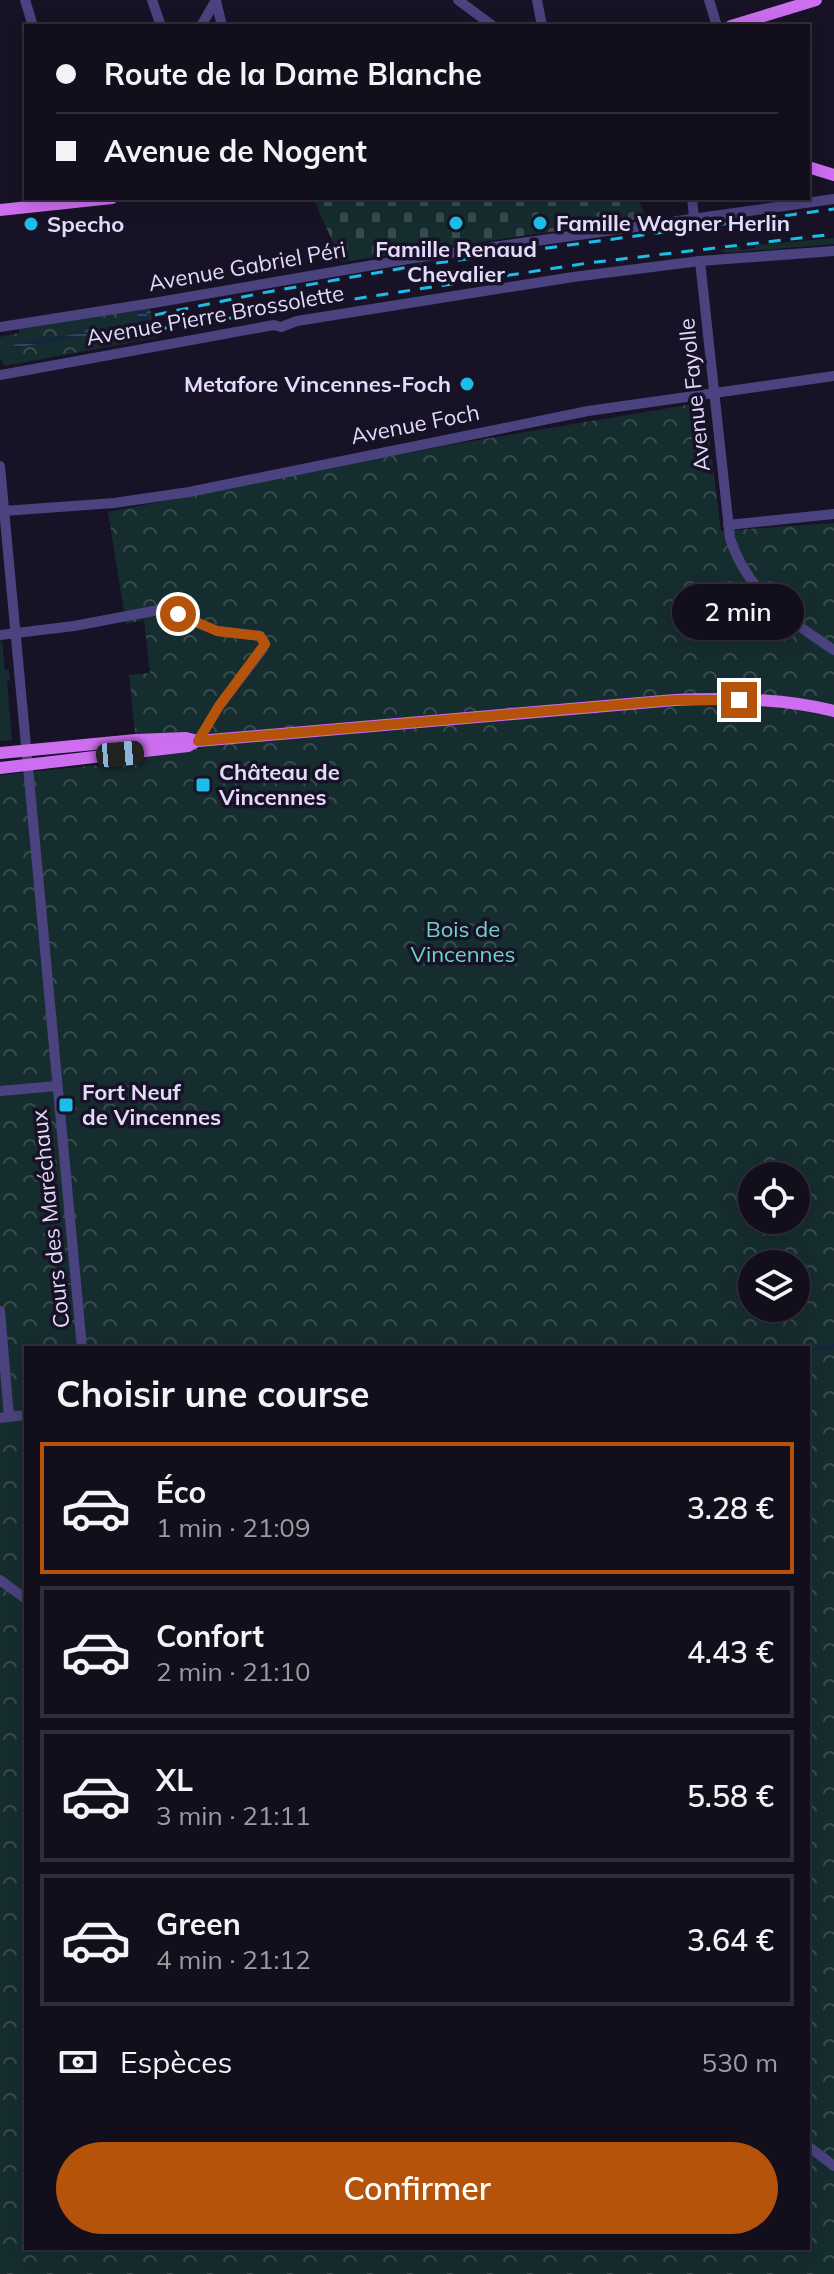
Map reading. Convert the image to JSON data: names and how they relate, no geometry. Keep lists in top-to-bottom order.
{
  "streets": {
    "street": [
      "Avenue Gabriel Péri",
      "Avenue Pierre Brossolette",
      "Avenue Fayolle",
      "Avenue Foch",
      "Cours des Maréchaux"
    ]
  },
  "crossings": [
    ["Avenue Pierre Brossolette", "Avenue Fayolle"],
    ["Avenue Fayolle", "Avenue Foch"],
    ["Avenue Foch", "Cours des Maréchaux"]
  ],
  "parks": ["Bois de Vincennes"],
  "places": {
    "other": [
      "Famille Renaud Chevalier",
      "Famille Wagner Herlin",
      "Specho",
      "Metafore Vincennes-Foch"
    ],
    "transit": ["Château de Vincennes", "Fort Neuf de Vincennes"]
  },
  "page": {
    "banner": ["Route de la Dame Blanche", "Avenue de Nogent"],
    "bubble": "2 min",
    "heading": "Choisir une course",
    "list": [
      {
        "name": "Éco",
        "note": "1 min · 21:09",
        "value": "3.28 €"
      },
      {
        "name": "Confort",
        "note": "2 min · 21:10",
        "value": "4.43 €"
      },
      {
        "name": "XL",
        "note": "3 min · 21:11",
        "value": "5.58 €"
      },
      {
        "name": "Green",
        "note": "4 min · 21:12",
        "value": "3.64 €"
      }
    ],
    "pay": ["Espèces", "530 m"],
    "buttons": "Confirmer"
  }
}
